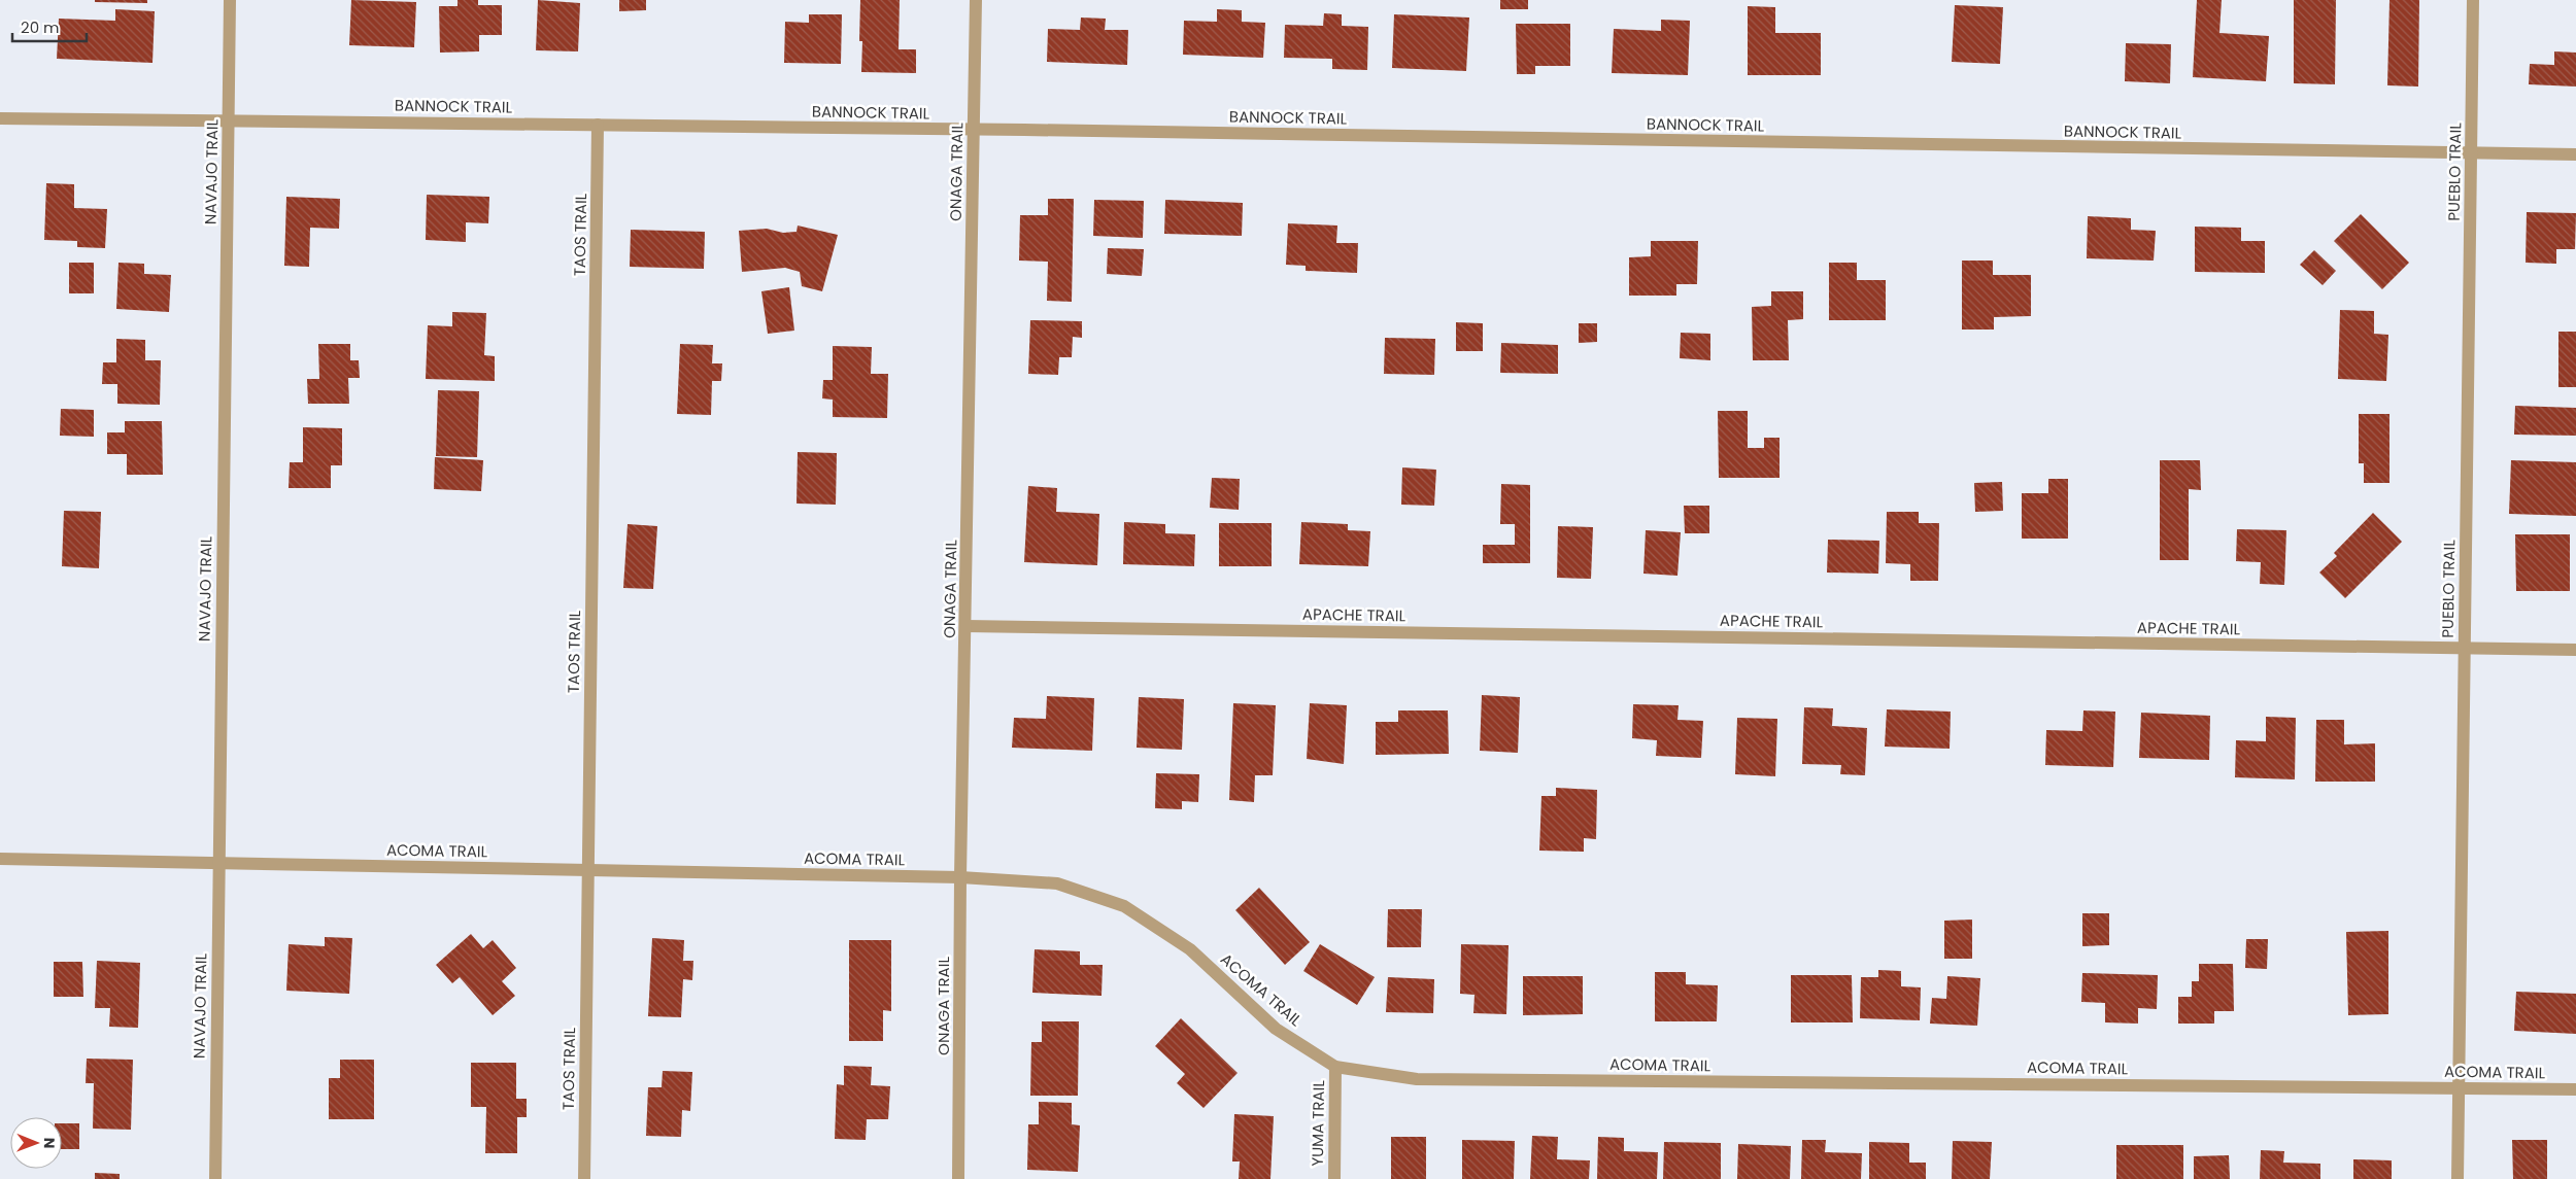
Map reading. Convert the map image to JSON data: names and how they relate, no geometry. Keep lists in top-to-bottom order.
{
  "streets": {
    "street": [
      "BANNOCK TRAIL",
      "NAVAJO TRAIL",
      "ONAGA TRAIL",
      "PUEBLO TRAIL",
      "TAOS TRAIL",
      "APACHE TRAIL",
      "ACOMA TRAIL",
      "YUMA TRAIL"
    ]
  },
  "crossings": [
    ["BANNOCK TRAIL", "NAVAJO TRAIL"],
    ["BANNOCK TRAIL", "ONAGA TRAIL"],
    ["BANNOCK TRAIL", "PUEBLO TRAIL"],
    ["BANNOCK TRAIL", "TAOS TRAIL"],
    ["NAVAJO TRAIL", "ACOMA TRAIL"],
    ["ONAGA TRAIL", "APACHE TRAIL"],
    ["ONAGA TRAIL", "ACOMA TRAIL"],
    ["PUEBLO TRAIL", "APACHE TRAIL"],
    ["PUEBLO TRAIL", "ACOMA TRAIL"],
    ["TAOS TRAIL", "ACOMA TRAIL"],
    ["ACOMA TRAIL", "YUMA TRAIL"]
  ],
  "scale_bar": "20 m",
  "north": "right"
}
